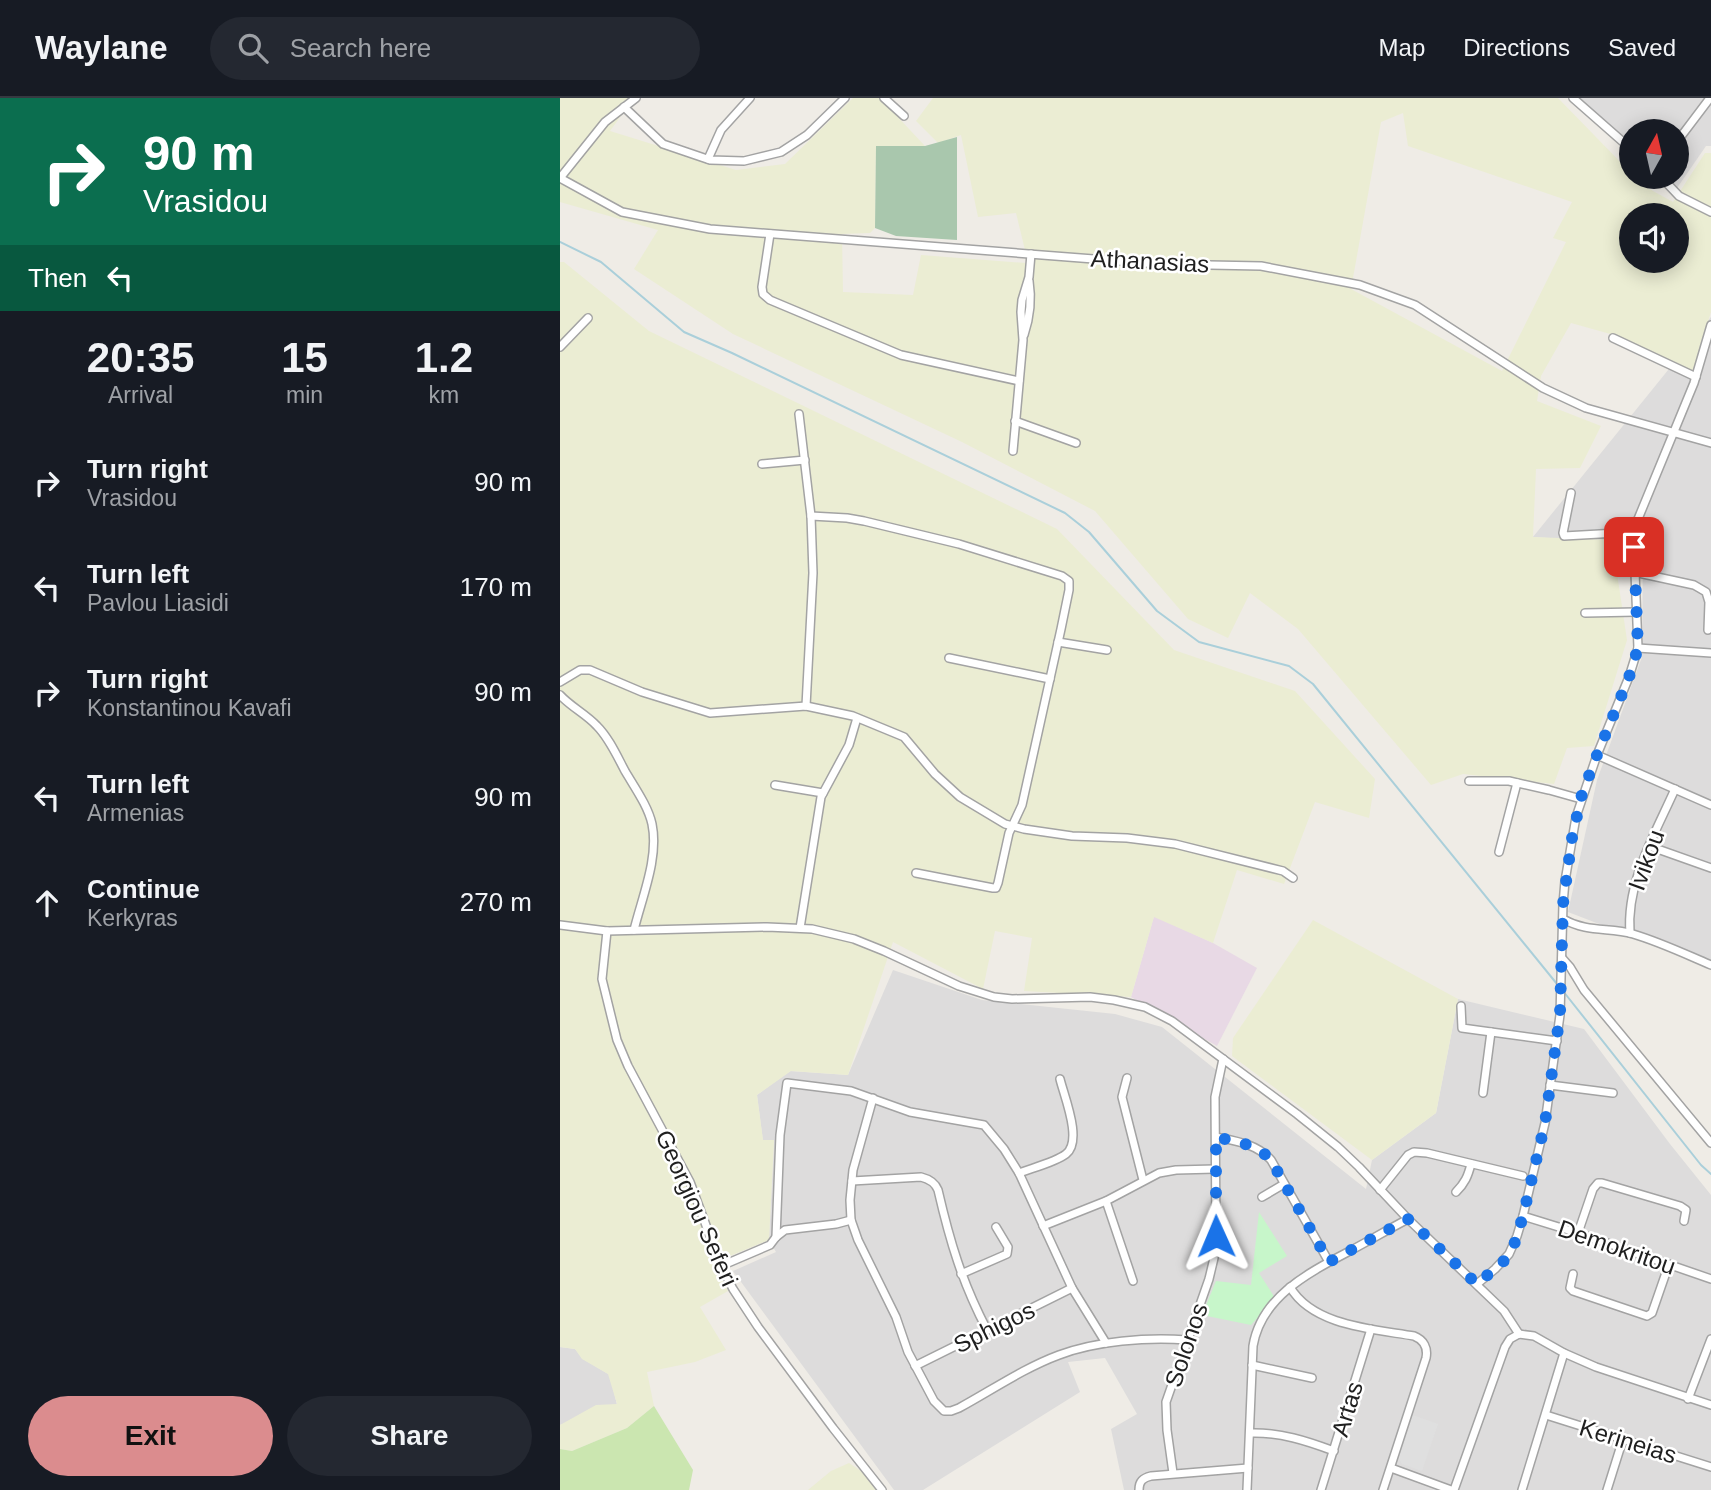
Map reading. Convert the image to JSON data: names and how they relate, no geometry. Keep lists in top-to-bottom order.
{
  "streets": {
    "street": [
      "Athanasias",
      "Ivikou",
      "Georgiou Seferi",
      "Demokritou",
      "Sphigos",
      "Solonos",
      "Artas",
      "Kerineias"
    ]
  },
  "north": "top",
  "page": {
    "header": "Waylane",
    "search": "Search here",
    "nav": ["Map", "Directions", "Saved"],
    "turn": ["90 m", "Vrasidou"],
    "then": "Then",
    "eta": [
      "20:35",
      "Arrival",
      "15",
      "min",
      "1.2",
      "km"
    ],
    "list": [
      {
        "name": "Turn right",
        "note": "Vrasidou",
        "value": "90 m"
      },
      {
        "name": "Turn left",
        "note": "Pavlou Liasidi",
        "value": "170 m"
      },
      {
        "name": "Turn right",
        "note": "Konstantinou Kavafi",
        "value": "90 m"
      },
      {
        "name": "Turn left",
        "note": "Armenias",
        "value": "90 m"
      },
      {
        "name": "Continue",
        "note": "Kerkyras",
        "value": "270 m"
      }
    ],
    "buttons": ["Exit", "Share"]
  }
}
